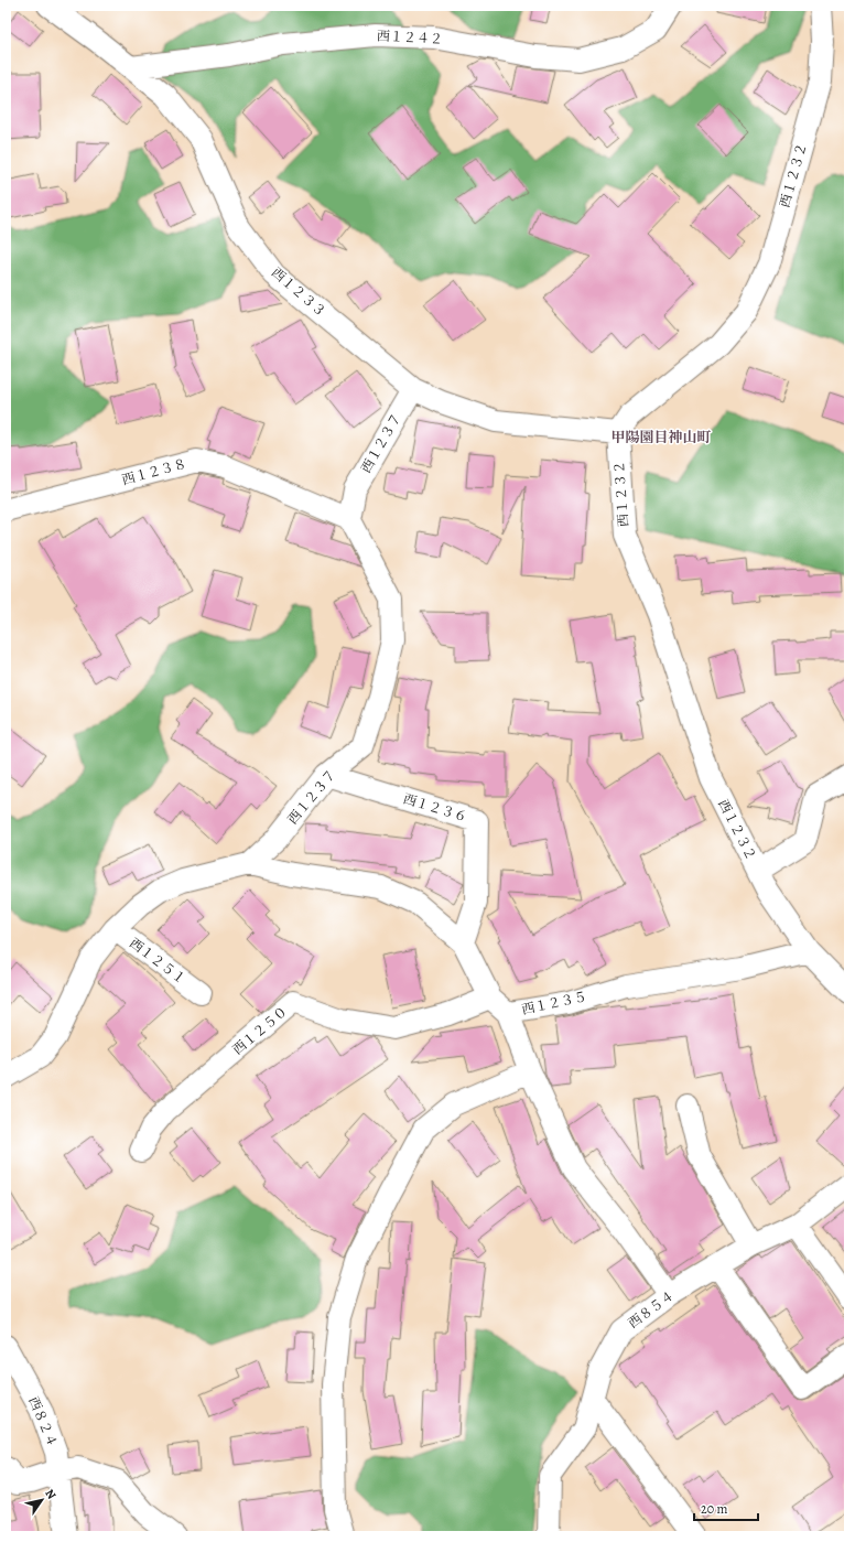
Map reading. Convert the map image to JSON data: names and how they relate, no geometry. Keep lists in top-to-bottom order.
{
  "streets": {
    "street": [
      "西１２４２",
      "西１２３２",
      "西１２３３",
      "西１２３７",
      "西１２３８",
      "西１２３６",
      "西１２５１",
      "西１２３５",
      "西１２５０",
      "西８５４",
      "西８２４"
    ]
  },
  "crossings": [
    ["西１２４２", "西１２３３"],
    ["西１２３２", "西１２３３"],
    ["西１２３２", "西１２３５"],
    ["西１２３３", "西１２３７"],
    ["西１２３７", "西１２３８"],
    ["西１２３７", "西１２３６"],
    ["西１２３７", "西１２５１"],
    ["西１２３７", "西１２３５"],
    ["西１２３６", "西１２３５"],
    ["西１２３５", "西１２５０"]
  ],
  "districts": ["甲陽園目神山町"],
  "scale_bar": "20 m",
  "north": "top right"
}
